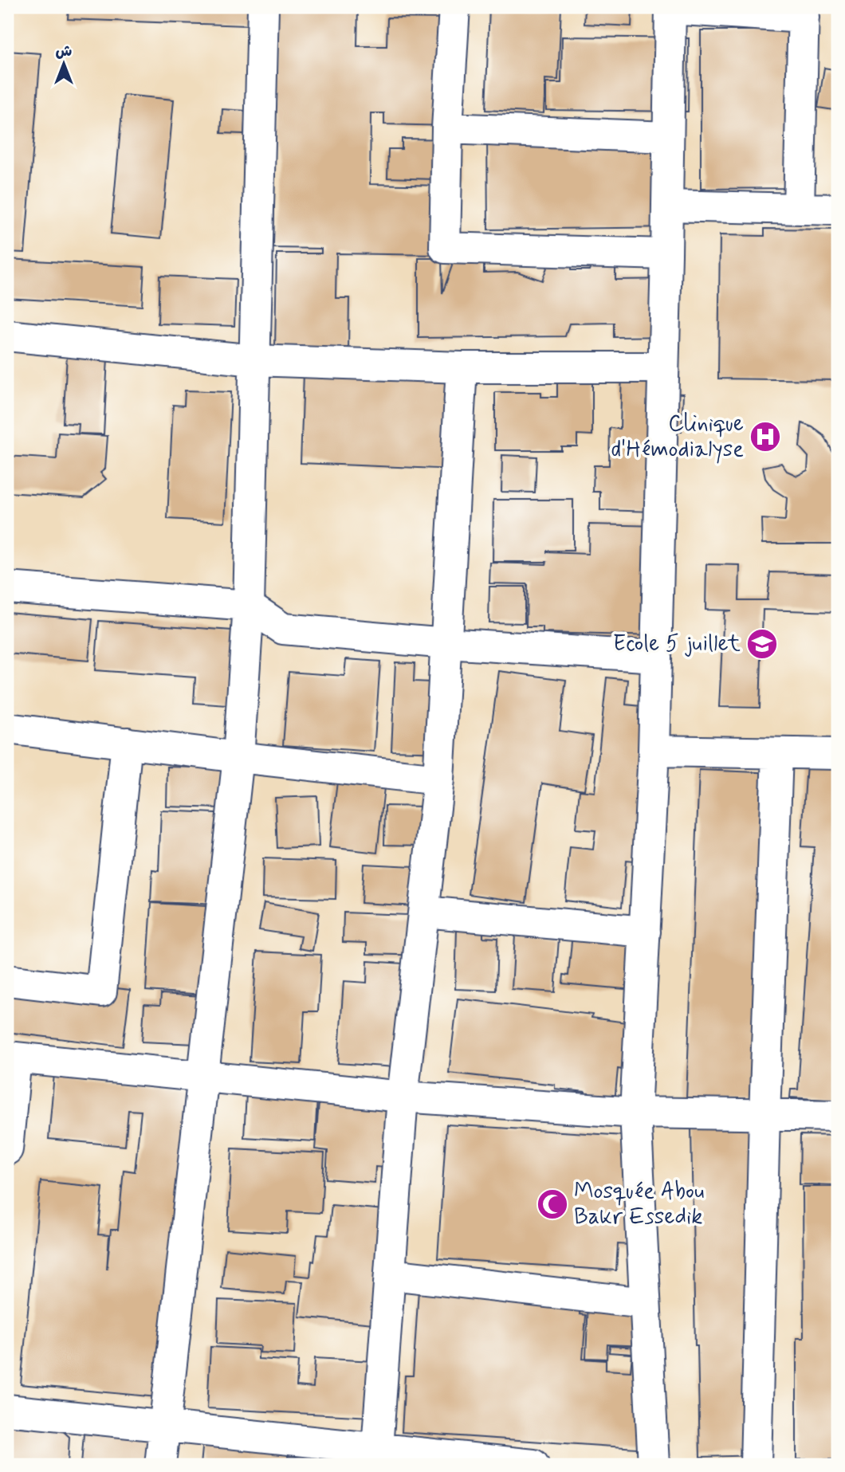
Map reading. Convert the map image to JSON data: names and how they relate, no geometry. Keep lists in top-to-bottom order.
{
  "places": {
    "hospital": ["Clinique d'Hémodialyse"],
    "school or university": ["Ecole 5 juillet"],
    "mosque": ["Mosquée Abou Bakr Essedik"]
  },
  "north": "top"
}
